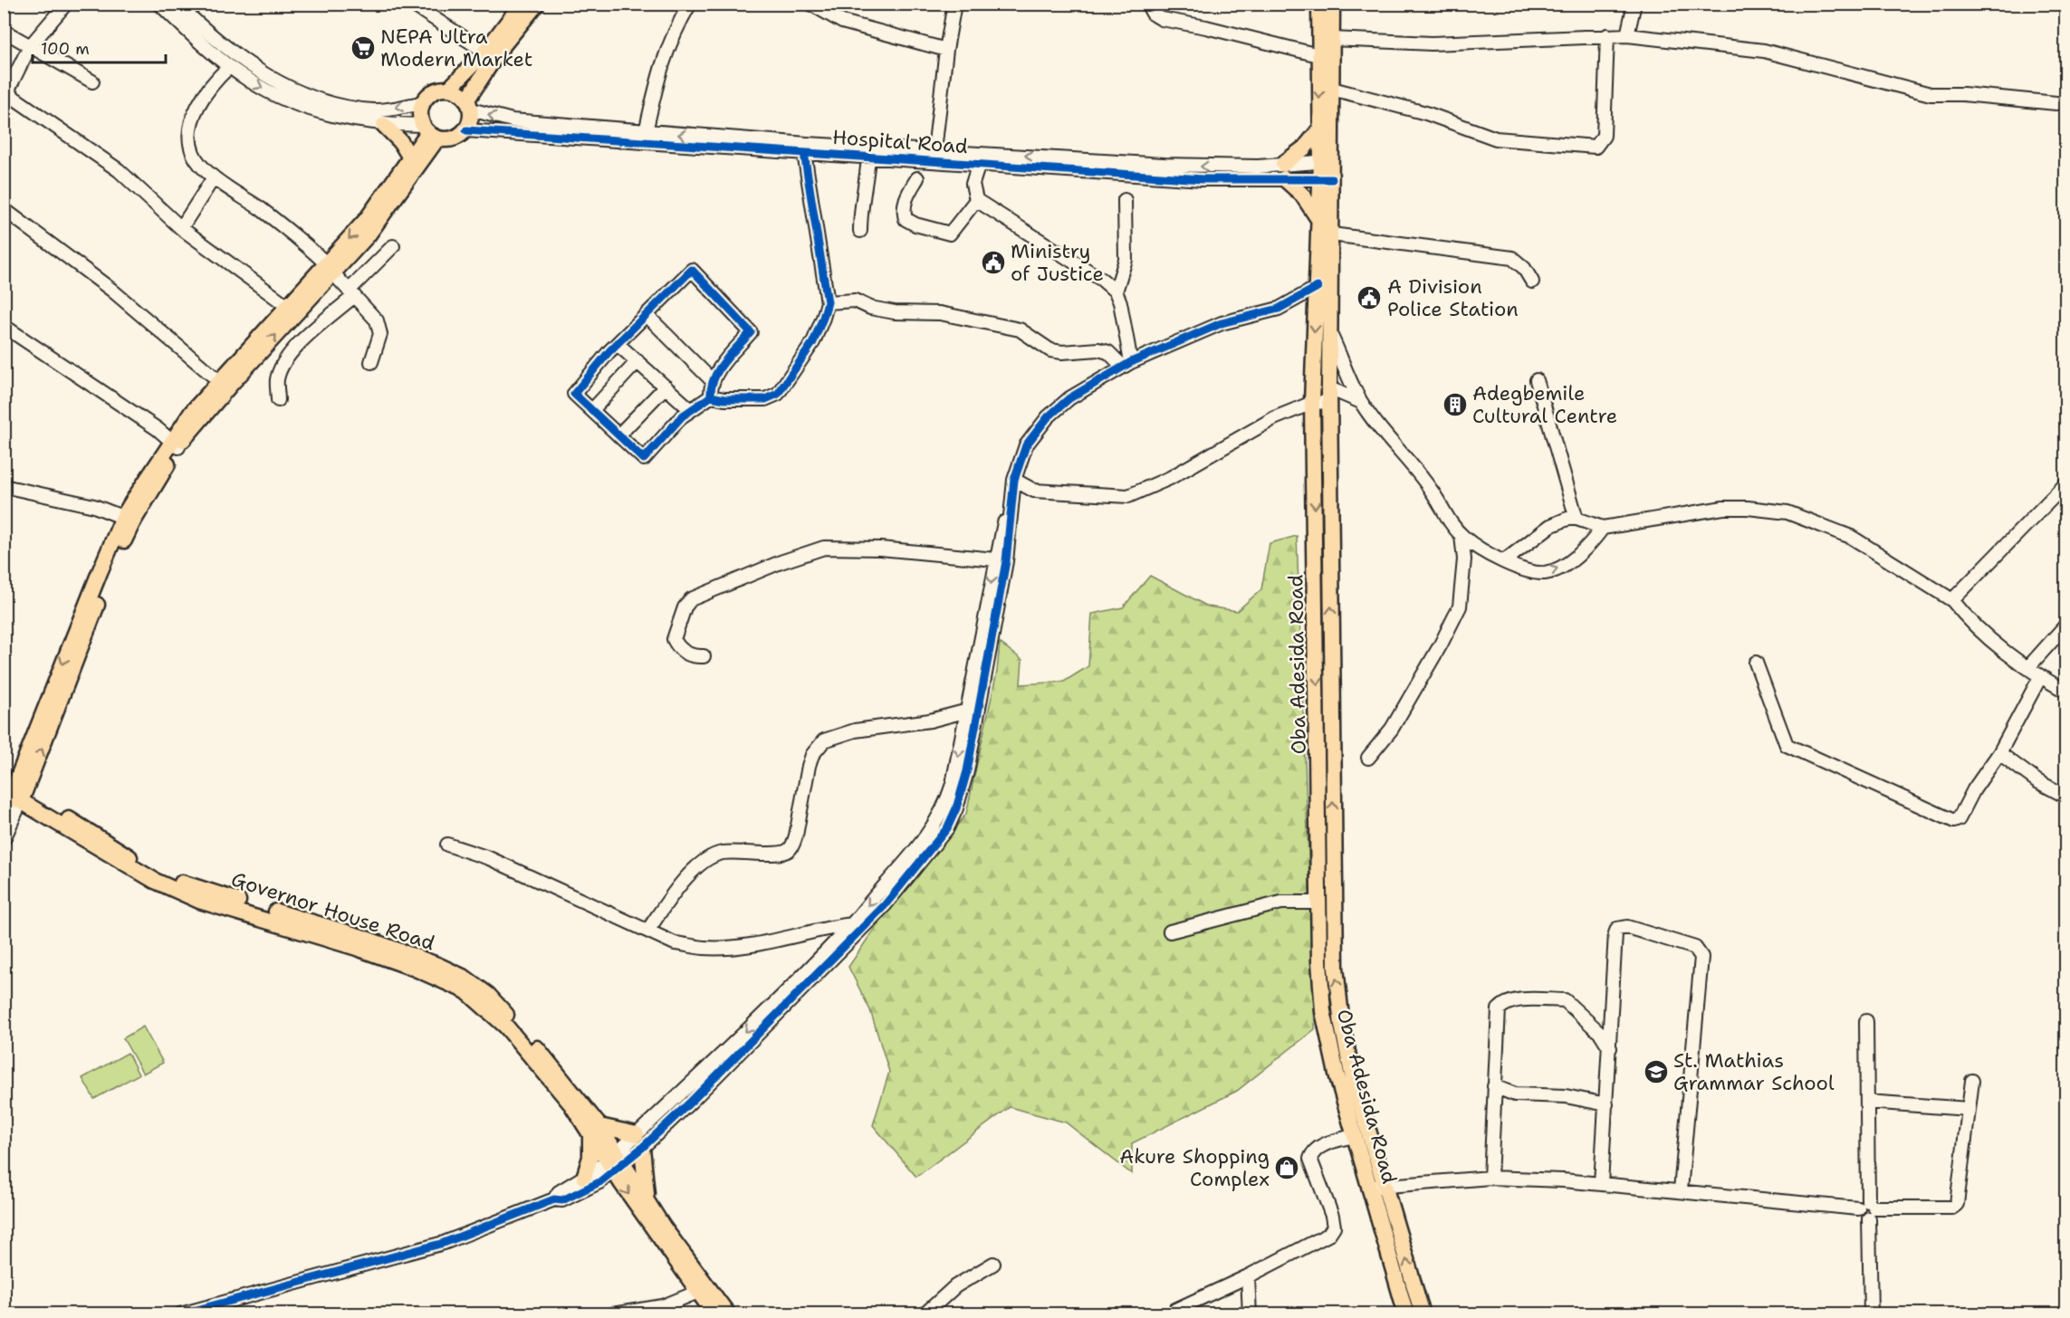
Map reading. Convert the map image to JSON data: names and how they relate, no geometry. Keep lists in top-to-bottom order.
{
  "streets": {
    "main road": ["Oba Adesida Road", "Governor House Road"],
    "street": ["Hospital Road"]
  },
  "crossings": [
    ["Hospital Road", "Oba Adesida Road"]
  ],
  "places": {
    "supermarket": ["NEPA Ultra Modern Market"],
    "public building": ["Ministry of Justice", "A Division Police Station"],
    "building": ["Adegbemile Cultural Centre"],
    "school or university": ["St. Mathias Grammar School"],
    "shop": ["Akure Shopping Complex"]
  },
  "scale_bar": "100 m"
}
